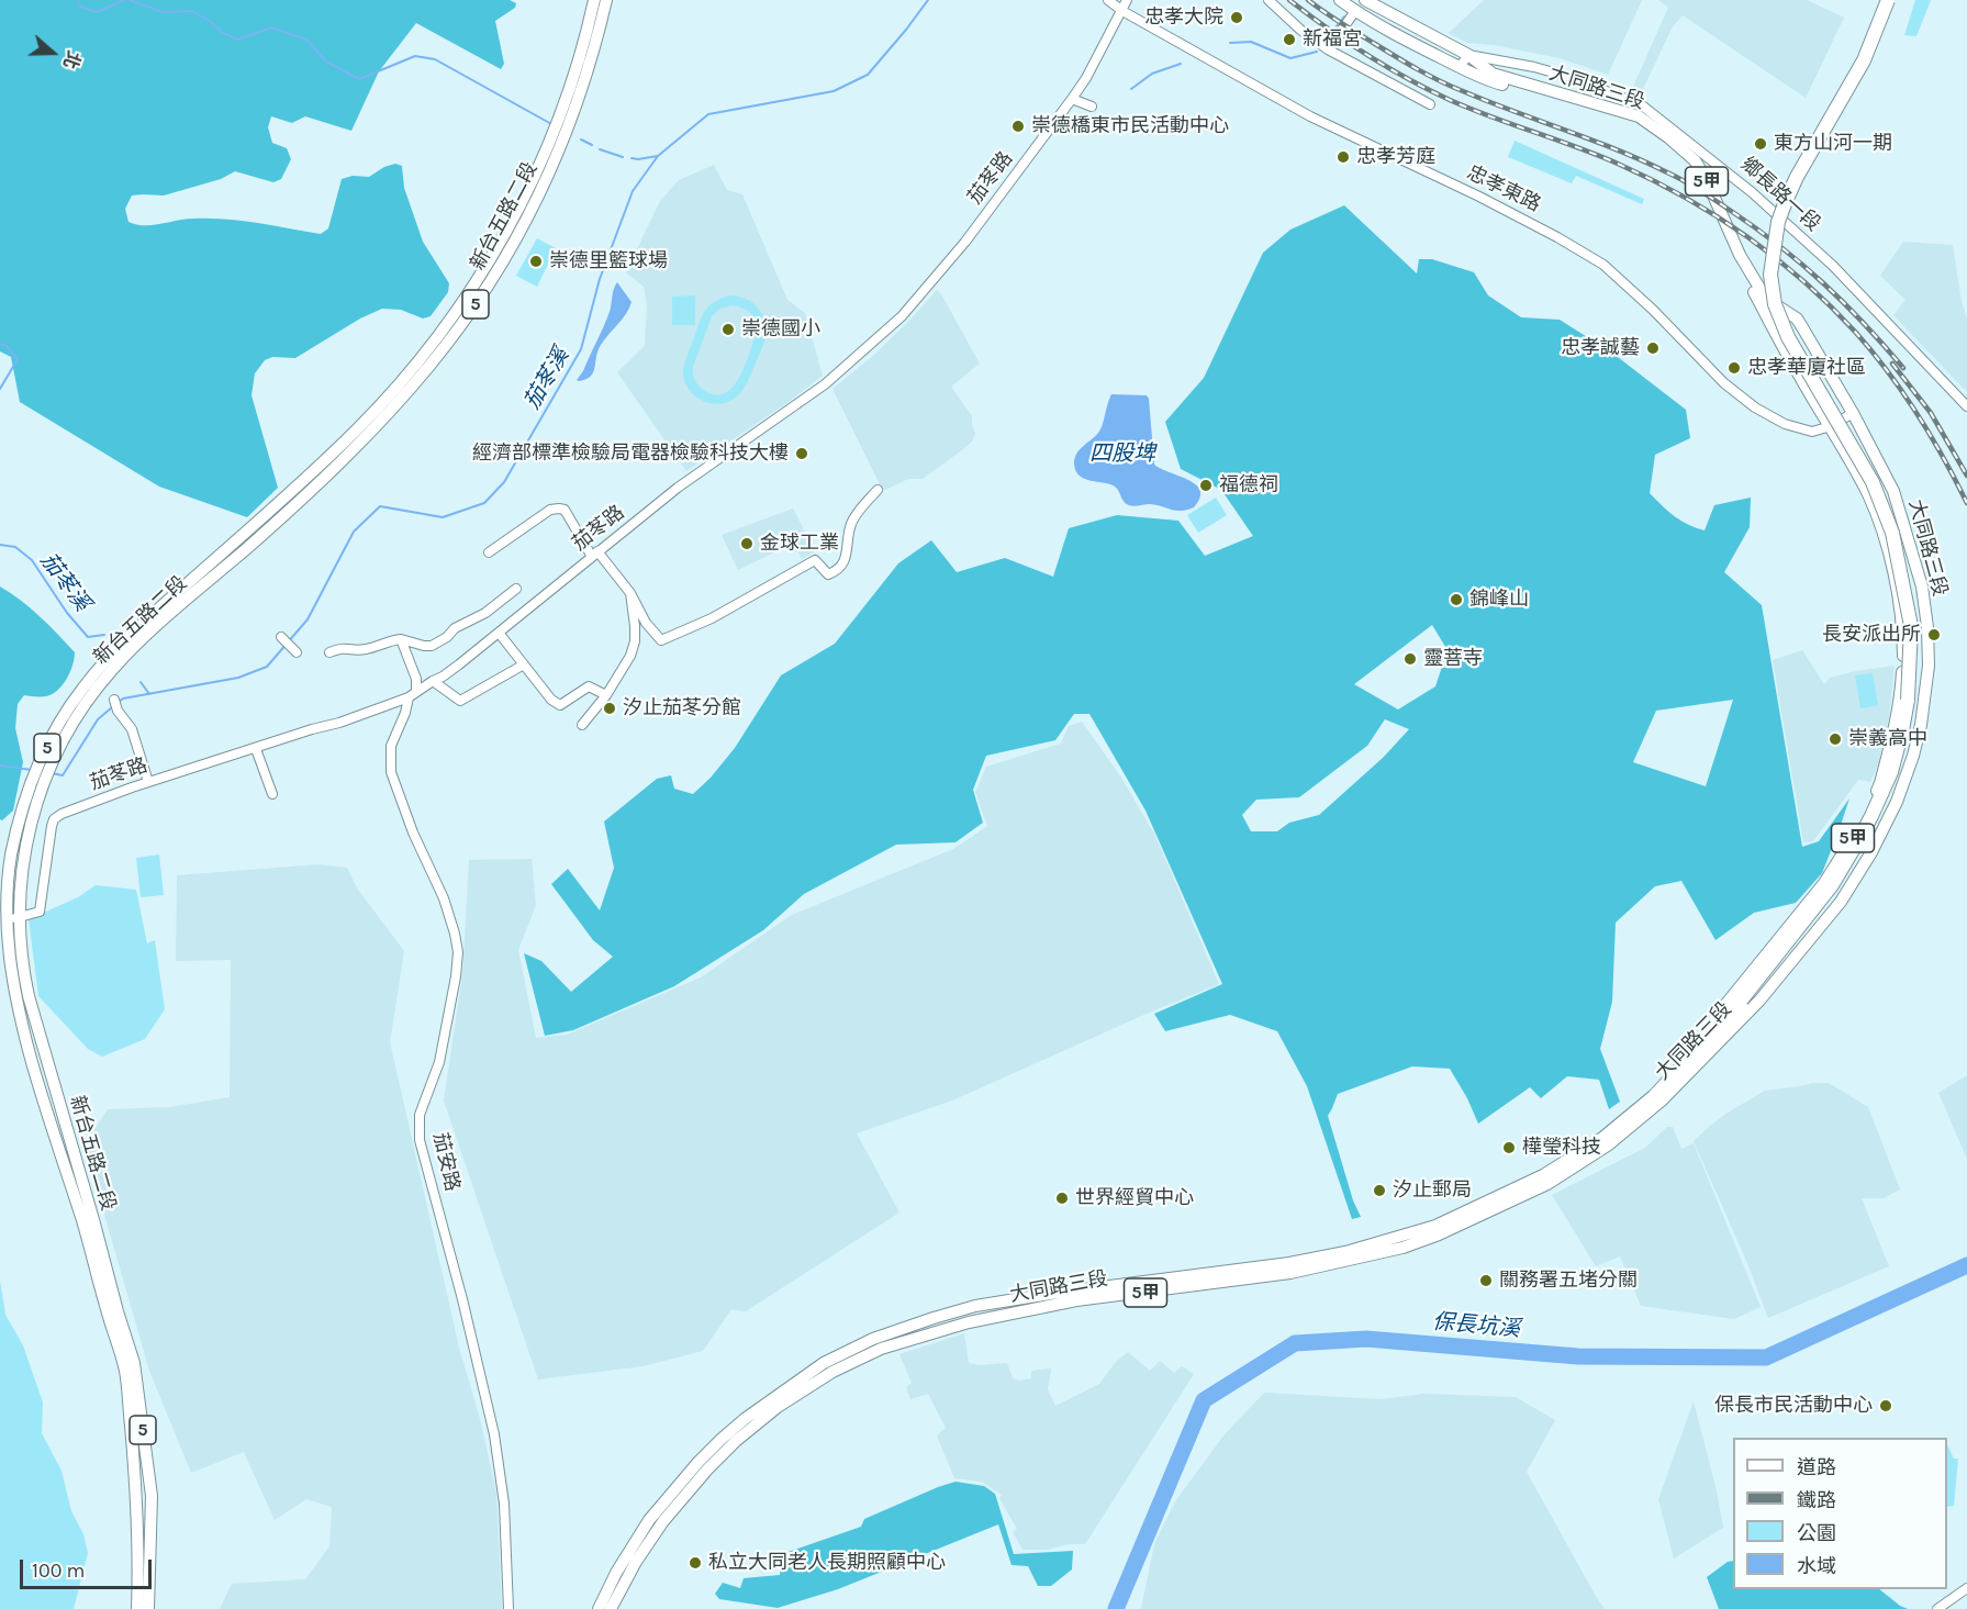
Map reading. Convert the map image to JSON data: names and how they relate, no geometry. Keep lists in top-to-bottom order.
{
  "streets": {
    "main road": [
      "大同路三段",
      "5甲",
      "新台五路二段",
      "5"
    ],
    "street": [
      "茄苳路",
      "忠孝東路",
      "鄉長路一段",
      "茄安路"
    ]
  },
  "crossings": [
    ["大同路三段", "5甲"],
    ["大同路三段", "忠孝東路"],
    ["大同路三段", "鄉長路一段"],
    ["茄苳路", "忠孝東路"],
    ["茄苳路", "新台五路二段"],
    ["茄苳路", "茄安路"],
    ["5甲", "鄉長路一段"]
  ],
  "water": ["茄苳溪", "四股埤", "保長坑溪"],
  "places": [
    "忠孝大院",
    "新福宮",
    "崇德橋東市民活動中心",
    "東方山河一期",
    "忠孝芳庭",
    "崇德里籃球場",
    "崇德國小",
    "忠孝誠藝",
    "忠孝華廈社區",
    "經濟部標準檢驗局電器檢驗科技大樓",
    "福德祠",
    "金球工業",
    "錦峰山",
    "長安派出所",
    "靈菩寺",
    "汐止茄苳分館",
    "崇義高中",
    "樺瑩科技",
    "汐止郵局",
    "世界經貿中心",
    "關務署五堵分關",
    "保長市民活動中心",
    "私立大同老人長期照顧中心"
  ],
  "legend": [
    "道路",
    "鐵路",
    "公園",
    "水域"
  ],
  "scale_bar": "100 m",
  "north": "right"
}
